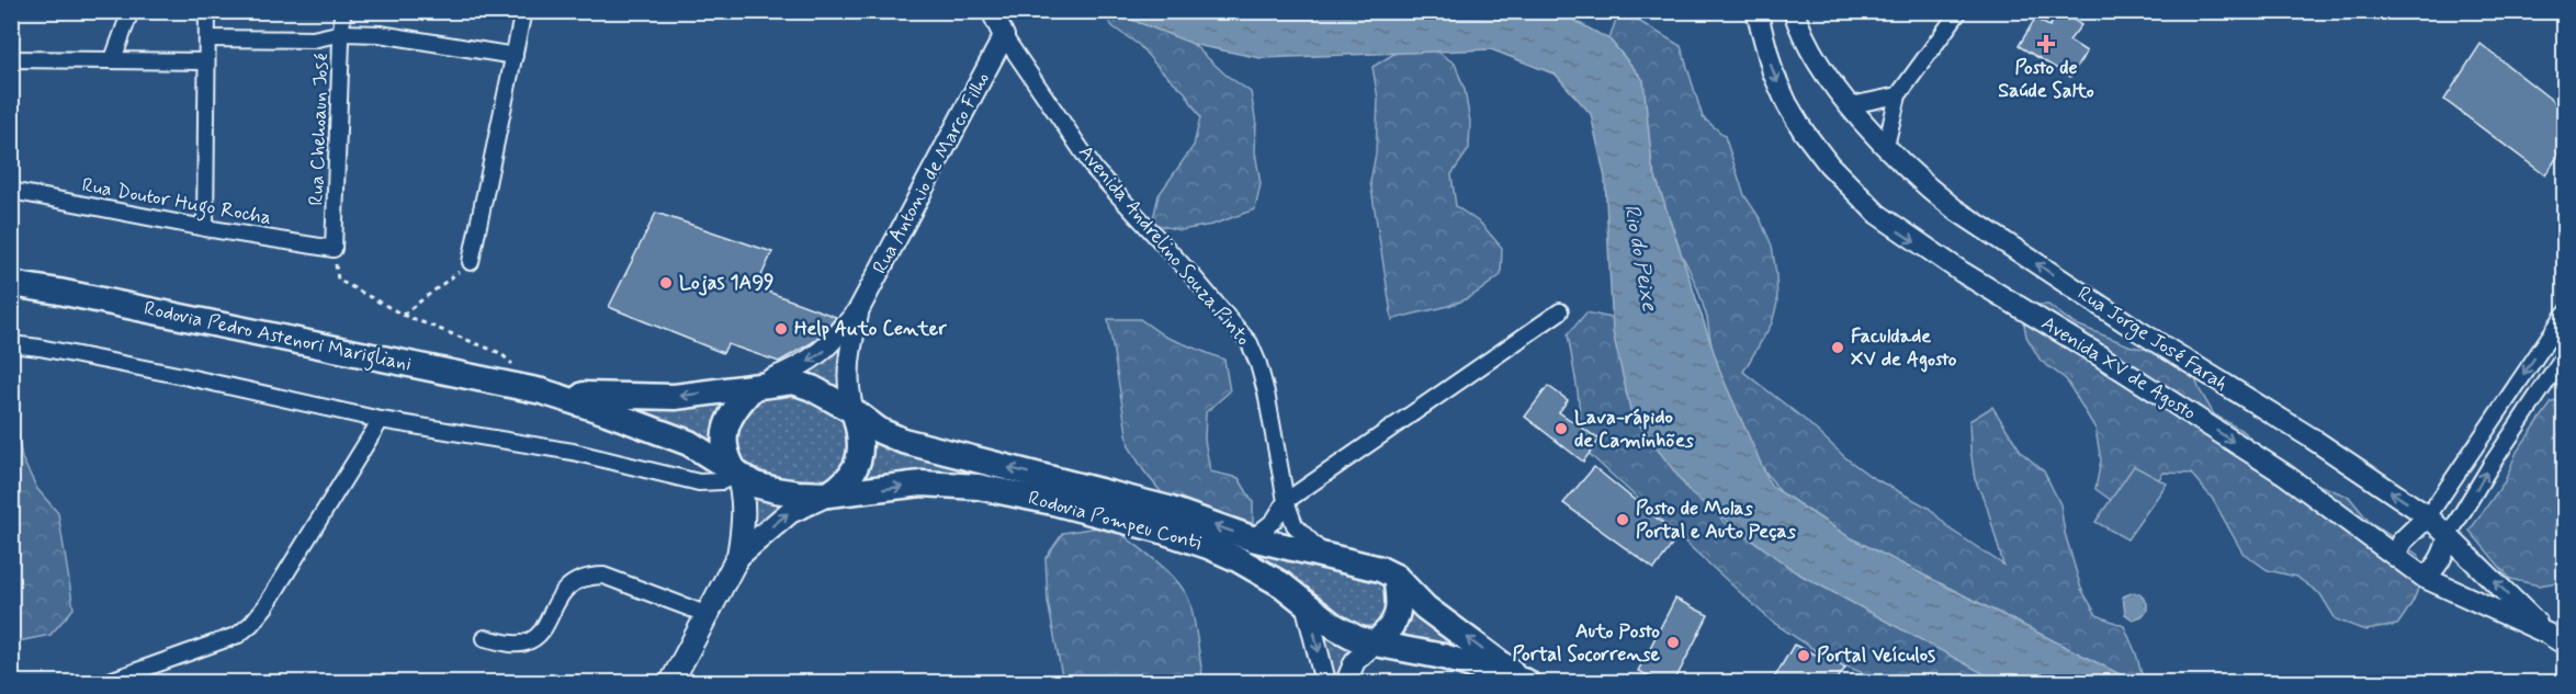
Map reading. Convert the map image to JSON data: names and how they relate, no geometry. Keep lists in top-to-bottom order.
{
  "streets": {
    "main road": ["Rodovia Pedro Astenori Marigliani", "Rodovia Pompeu Conti"],
    "street": [
      "Rua Chehoaun José",
      "Rua Antonio de Marco Filho",
      "Rua Doutor Hugo Rocha",
      "Avenida Andrelino Souza Pinto",
      "Rua Jorge José Farah",
      "Avenida XV de Agosto"
    ]
  },
  "crossings": [
    ["Rua Chehoaun José", "Rua Doutor Hugo Rocha"],
    ["Rua Antonio de Marco Filho", "Avenida Andrelino Souza Pinto"],
    ["Rua Antonio de Marco Filho", "Rodovia Pedro Astenori Marigliani"],
    ["Rua Antonio de Marco Filho", "Rodovia Pompeu Conti"],
    ["Avenida Andrelino Souza Pinto", "Rodovia Pompeu Conti"],
    ["Rodovia Pedro Astenori Marigliani", "Rodovia Pompeu Conti"],
    ["Rua Jorge José Farah", "Avenida XV de Agosto"]
  ],
  "one_way": ["Rua Jorge José Farah", "Avenida XV de Agosto"],
  "water": ["Rio do Peixe"],
  "places": {
    "health": ["Posto de Saúde Salto"],
    "other": [
      "Lojas 1A99",
      "Help Auto Center",
      "Faculdade XV de Agosto",
      "Lava-rápido de Caminhões",
      "Posto de Molas Portal e Auto Peças",
      "Auto Posto Portal Socorrense",
      "Portal Veículos"
    ]
  }
}
